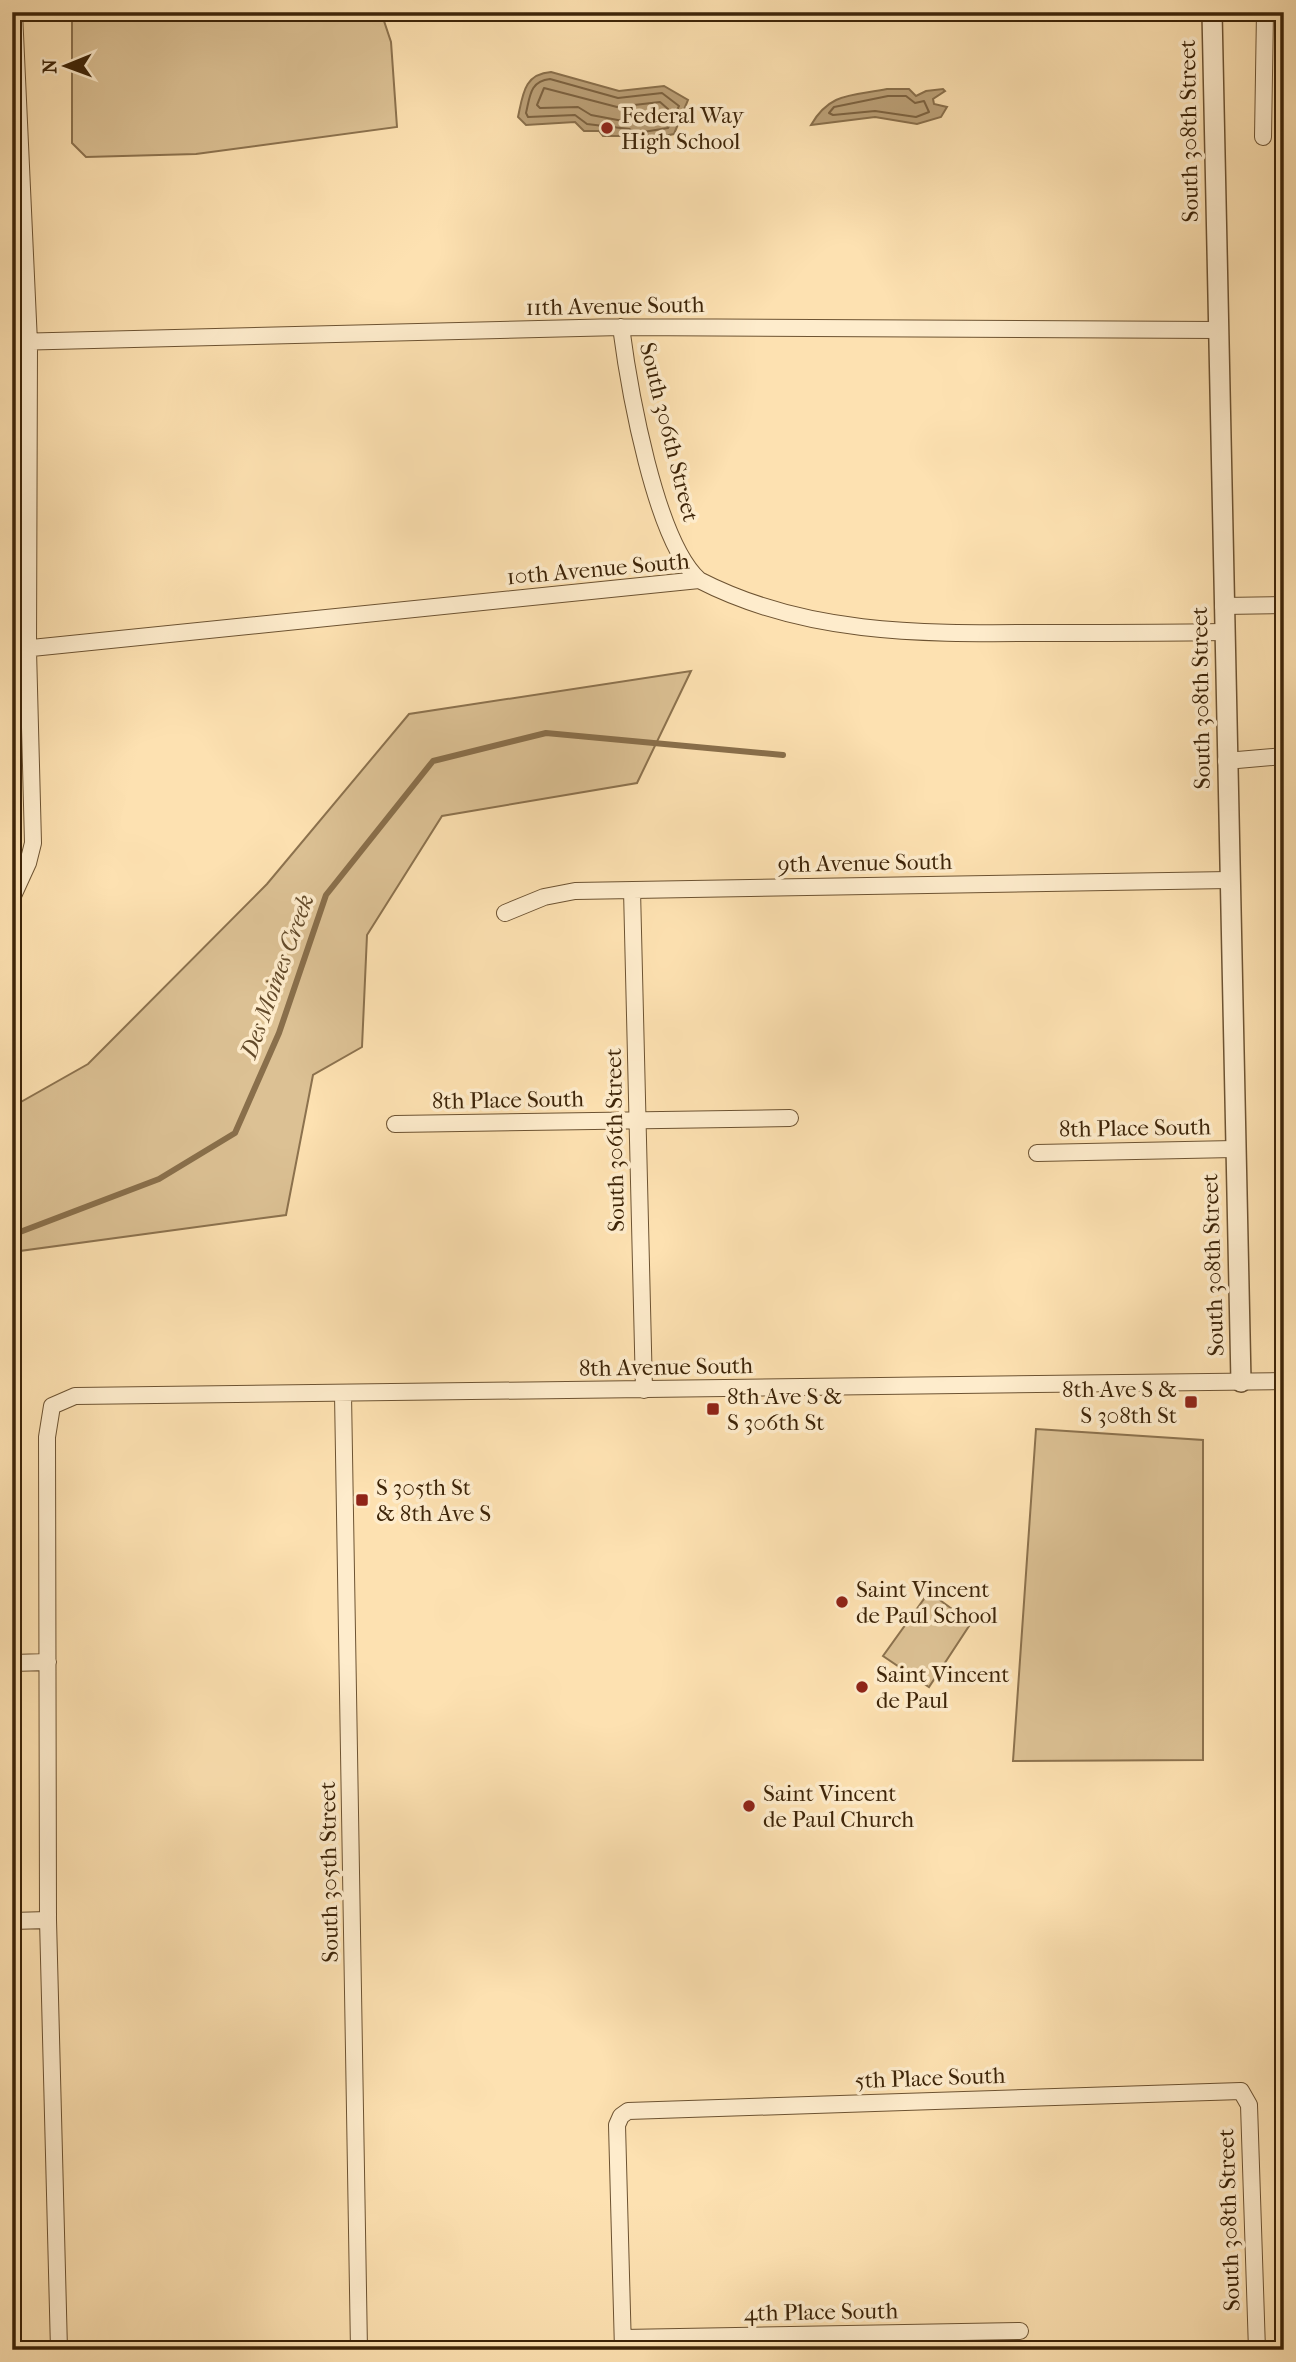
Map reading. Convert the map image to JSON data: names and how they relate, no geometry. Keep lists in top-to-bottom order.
{
  "streets": {
    "street": [
      "South 308th Street",
      "11th Avenue South",
      "South 306th Street",
      "10th Avenue South",
      "9th Avenue South",
      "8th Place South",
      "8th Avenue South",
      "South 305th Street",
      "5th Place South",
      "4th Place South"
    ]
  },
  "crossings": [
    ["South 308th Street", "11th Avenue South"],
    ["South 308th Street", "10th Avenue South"],
    ["South 308th Street", "9th Avenue South"],
    ["South 308th Street", "8th Place South"],
    ["South 308th Street", "8th Avenue South"],
    ["South 308th Street", "5th Place South"],
    ["11th Avenue South", "South 306th Street"],
    ["South 306th Street", "10th Avenue South"],
    ["South 306th Street", "9th Avenue South"],
    ["South 306th Street", "8th Place South"],
    ["South 306th Street", "8th Avenue South"],
    ["8th Avenue South", "South 305th Street"],
    ["5th Place South", "4th Place South"]
  ],
  "water": ["Des Moines Creek"],
  "places": {
    "other": [
      "Federal Way High School",
      "Saint Vincent de Paul School",
      "Saint Vincent de Paul",
      "Saint Vincent de Paul Church"
    ],
    "transit": ["8th Ave S & S 308th St", "8th Ave S & S 306th St", "S 305th St & 8th Ave S"]
  },
  "north": "left"
}
